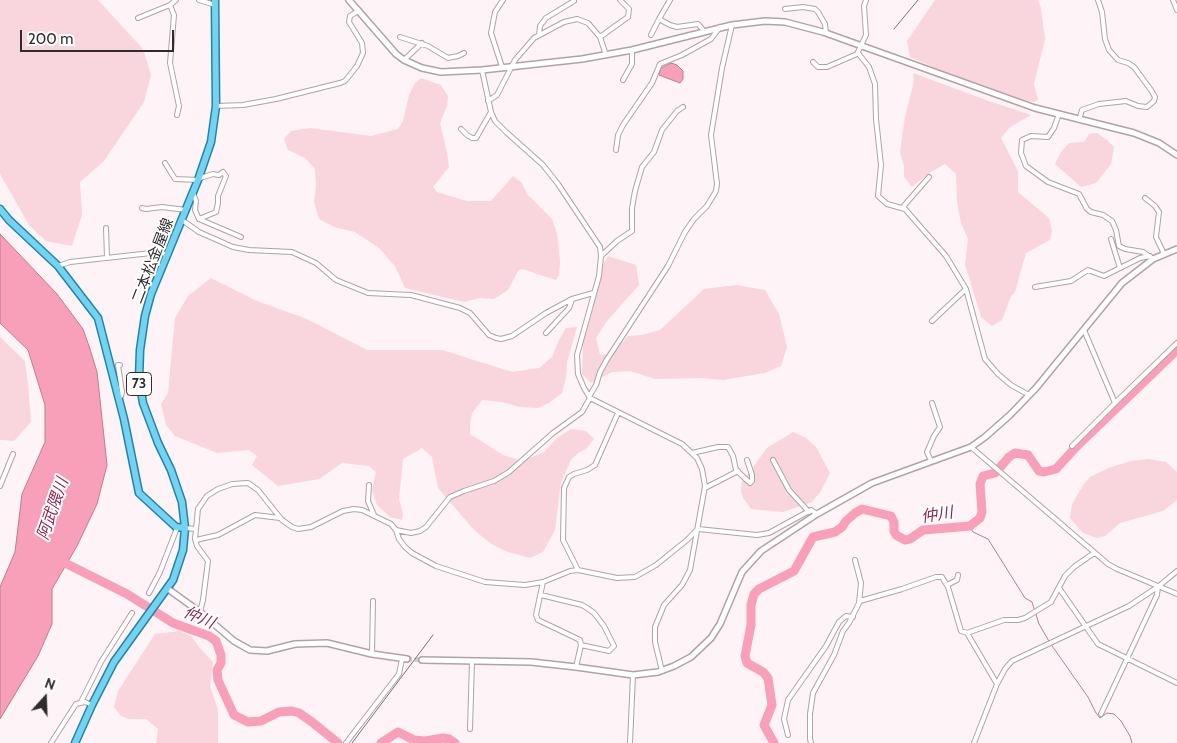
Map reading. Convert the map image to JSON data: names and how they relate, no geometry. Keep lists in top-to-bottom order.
{
  "streets": {
    "main road": ["二本松金屋線", "73"]
  },
  "water": ["阿武隈川", "仲川"],
  "scale_bar": "200 m",
  "north": "top"
}
